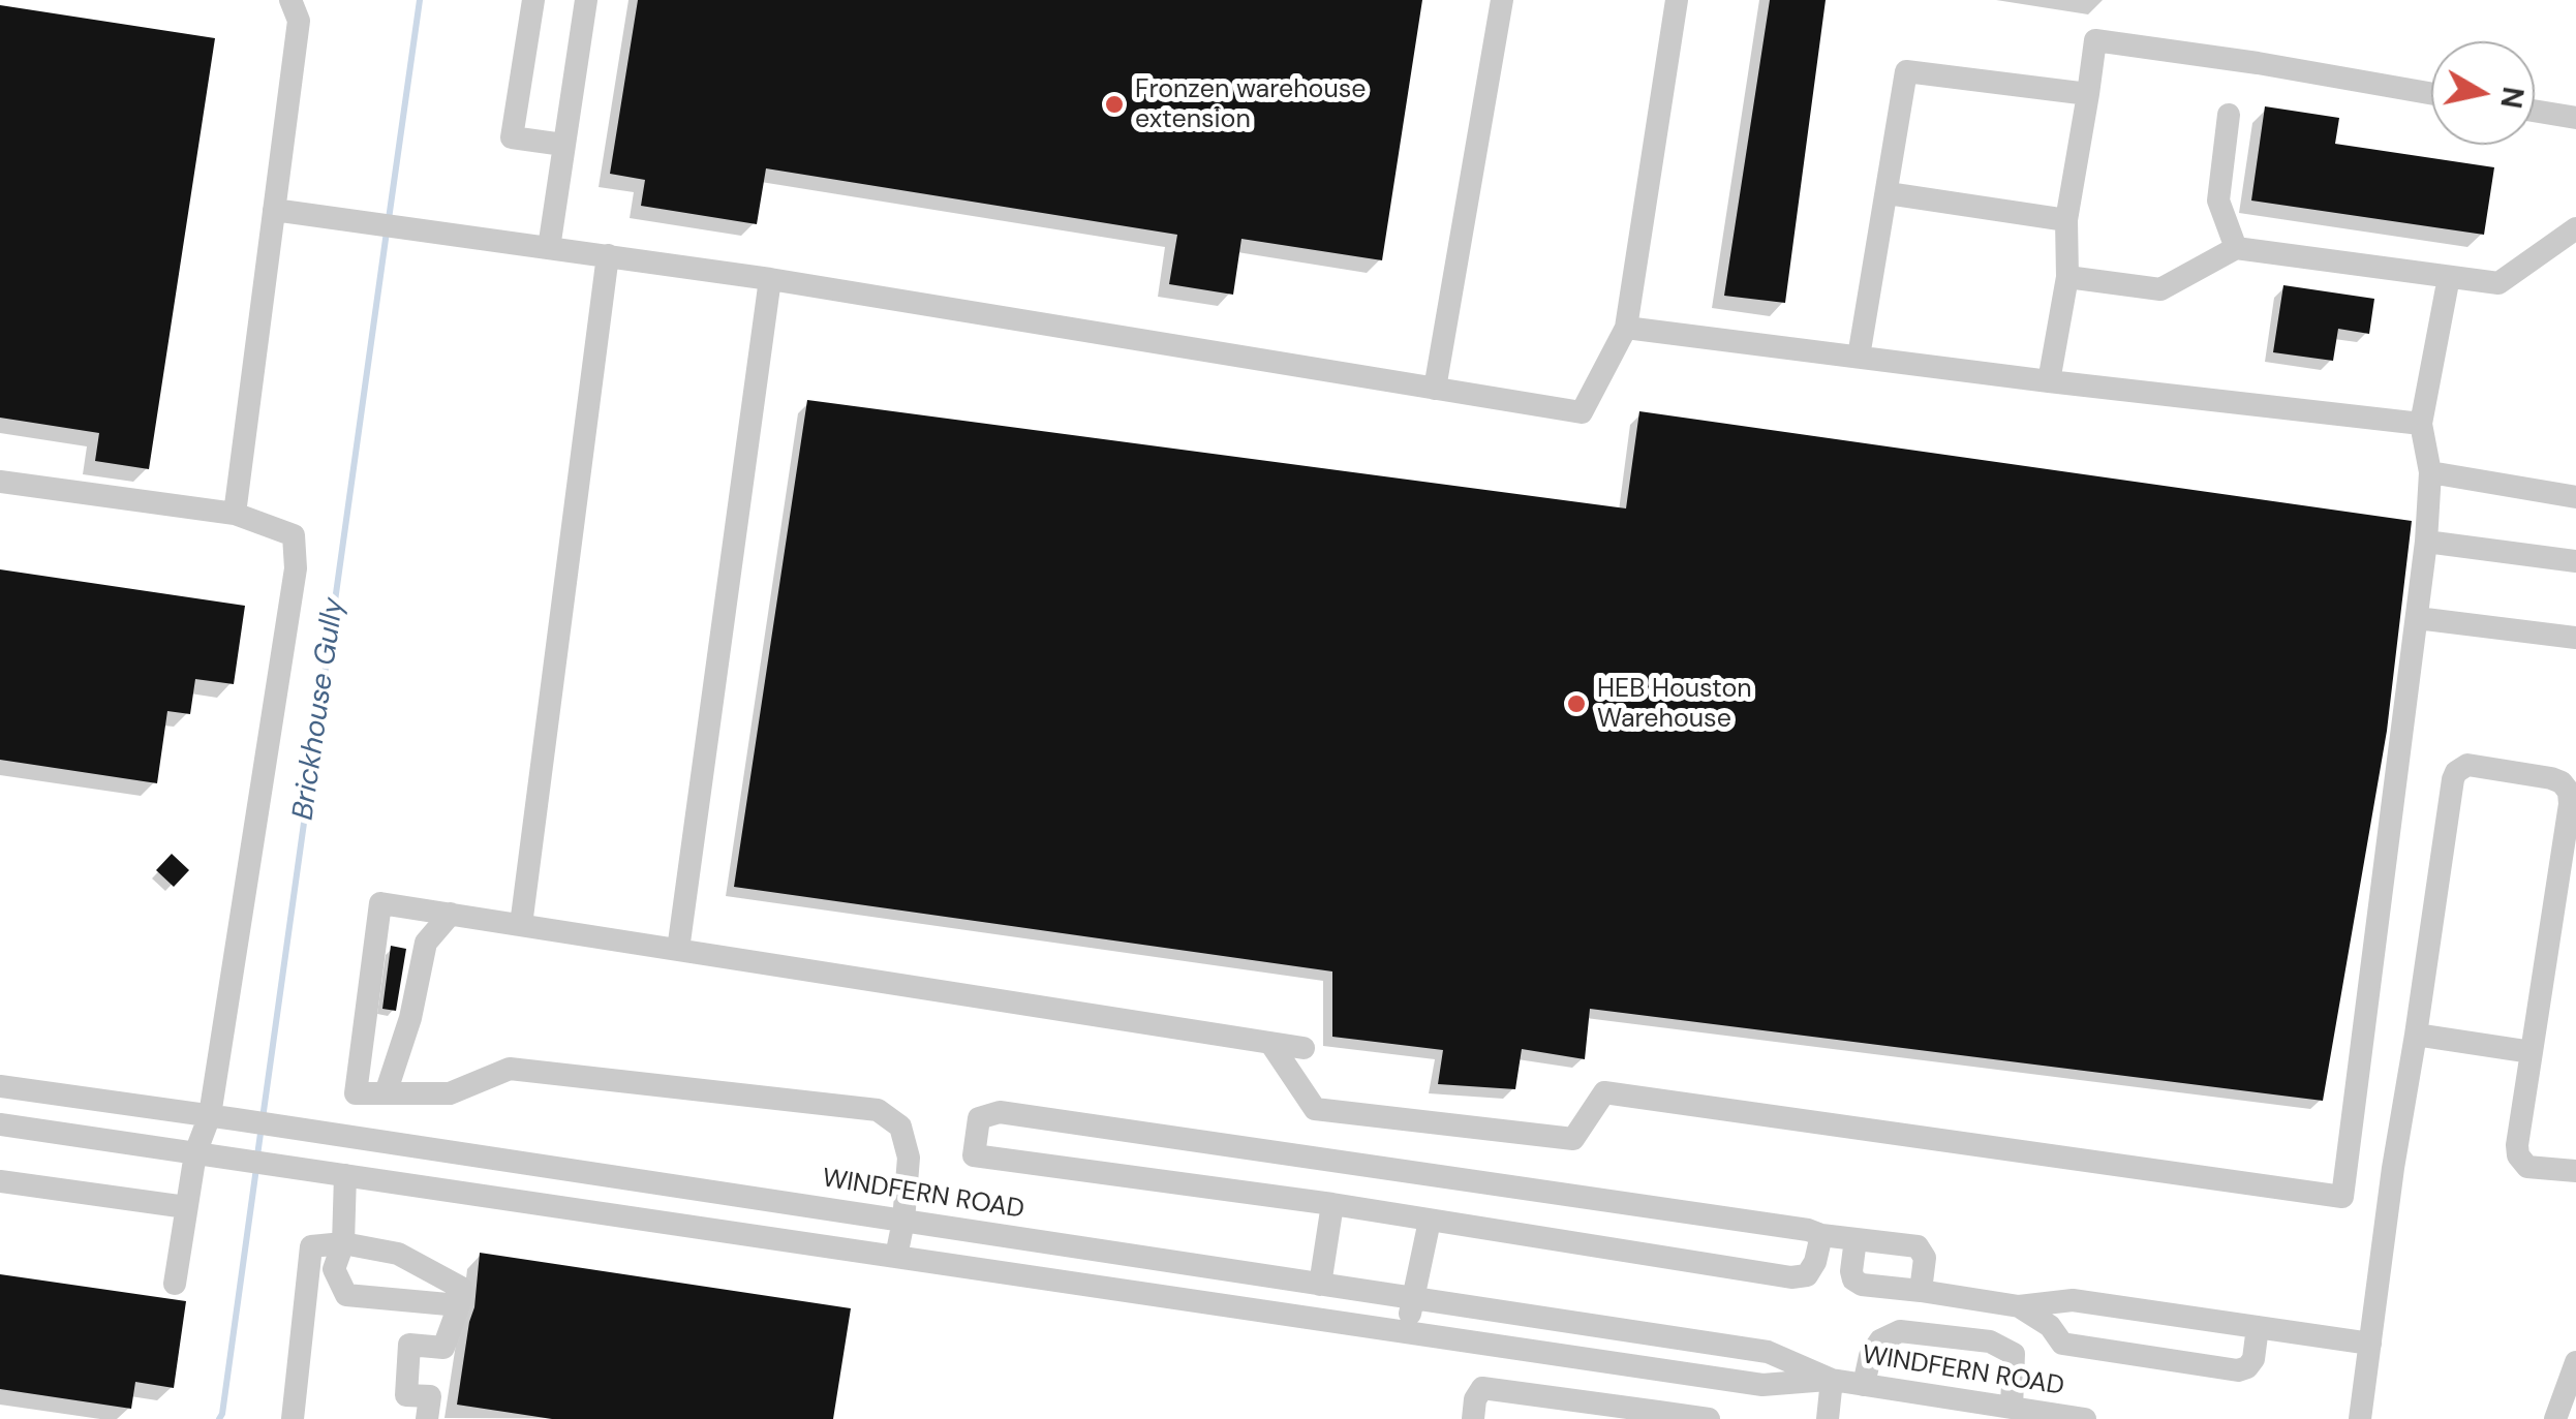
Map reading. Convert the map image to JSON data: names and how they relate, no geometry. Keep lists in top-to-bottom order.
{
  "streets": {
    "street": ["WINDFERN ROAD"]
  },
  "water": ["Brickhouse Gully"],
  "places": ["Fronzen warehouse extension", "HEB Houston Warehouse"],
  "north": "right"
}
